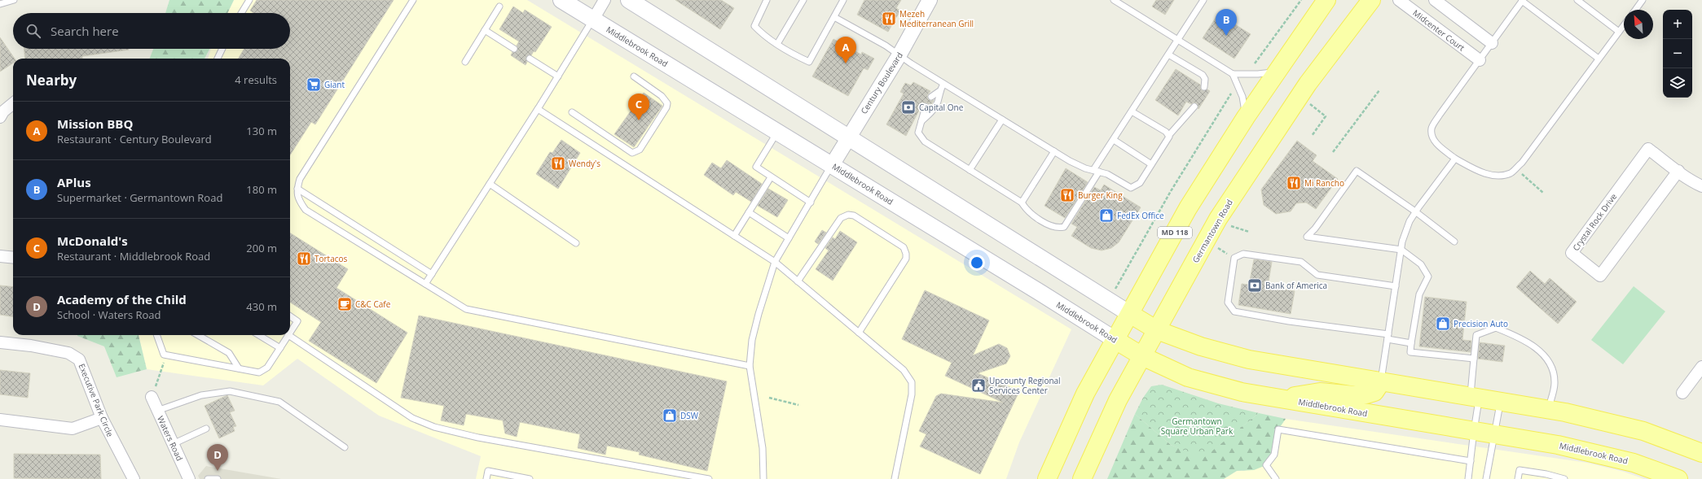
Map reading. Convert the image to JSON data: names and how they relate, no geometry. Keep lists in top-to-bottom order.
{
  "streets": {
    "main road": ["Middlebrook Road", "Germantown Road", "MD 118"],
    "street": [
      "Midcenter Court",
      "Century Boulevard",
      "Crystal Rock Drive",
      "Executive Park Circle",
      "Waters Road"
    ]
  },
  "crossings": [
    ["Middlebrook Road", "Century Boulevard"],
    ["Middlebrook Road", "Germantown Road"],
    ["Middlebrook Road", "MD 118"]
  ],
  "parks": ["Germantown Square Urban Park"],
  "places": {
    "restaurant": [
      "Mezeh Mediterranean Grill",
      "Wendy's",
      "Mi Rancho",
      "Burger King",
      "Tortacos"
    ],
    "supermarket": ["Giant"],
    "bank": ["Capital One", "Bank of America"],
    "shop": ["FedEx Office", "Precision Auto", "DSW"],
    "cafe": ["C&C Cafe"],
    "public building": ["Upcounty Regional Services Center"]
  },
  "north": "top left",
  "page": {
    "pins": [
      "B",
      "A",
      "C",
      "D"
    ],
    "map_buttons": ["+", "−"],
    "search": "Search here",
    "heading": ["Nearby", "4 results"],
    "list": [
      {
        "mark": "A",
        "name": "Mission BBQ",
        "note": "Restaurant · Century Boulevard",
        "value": "130 m"
      },
      {
        "mark": "B",
        "name": "APlus",
        "note": "Supermarket · Germantown Road",
        "value": "180 m"
      },
      {
        "mark": "C",
        "name": "McDonald's",
        "note": "Restaurant · Middlebrook Road",
        "value": "200 m"
      },
      {
        "mark": "D",
        "name": "Academy of the Child",
        "note": "School · Waters Road",
        "value": "430 m"
      }
    ]
  }
}
